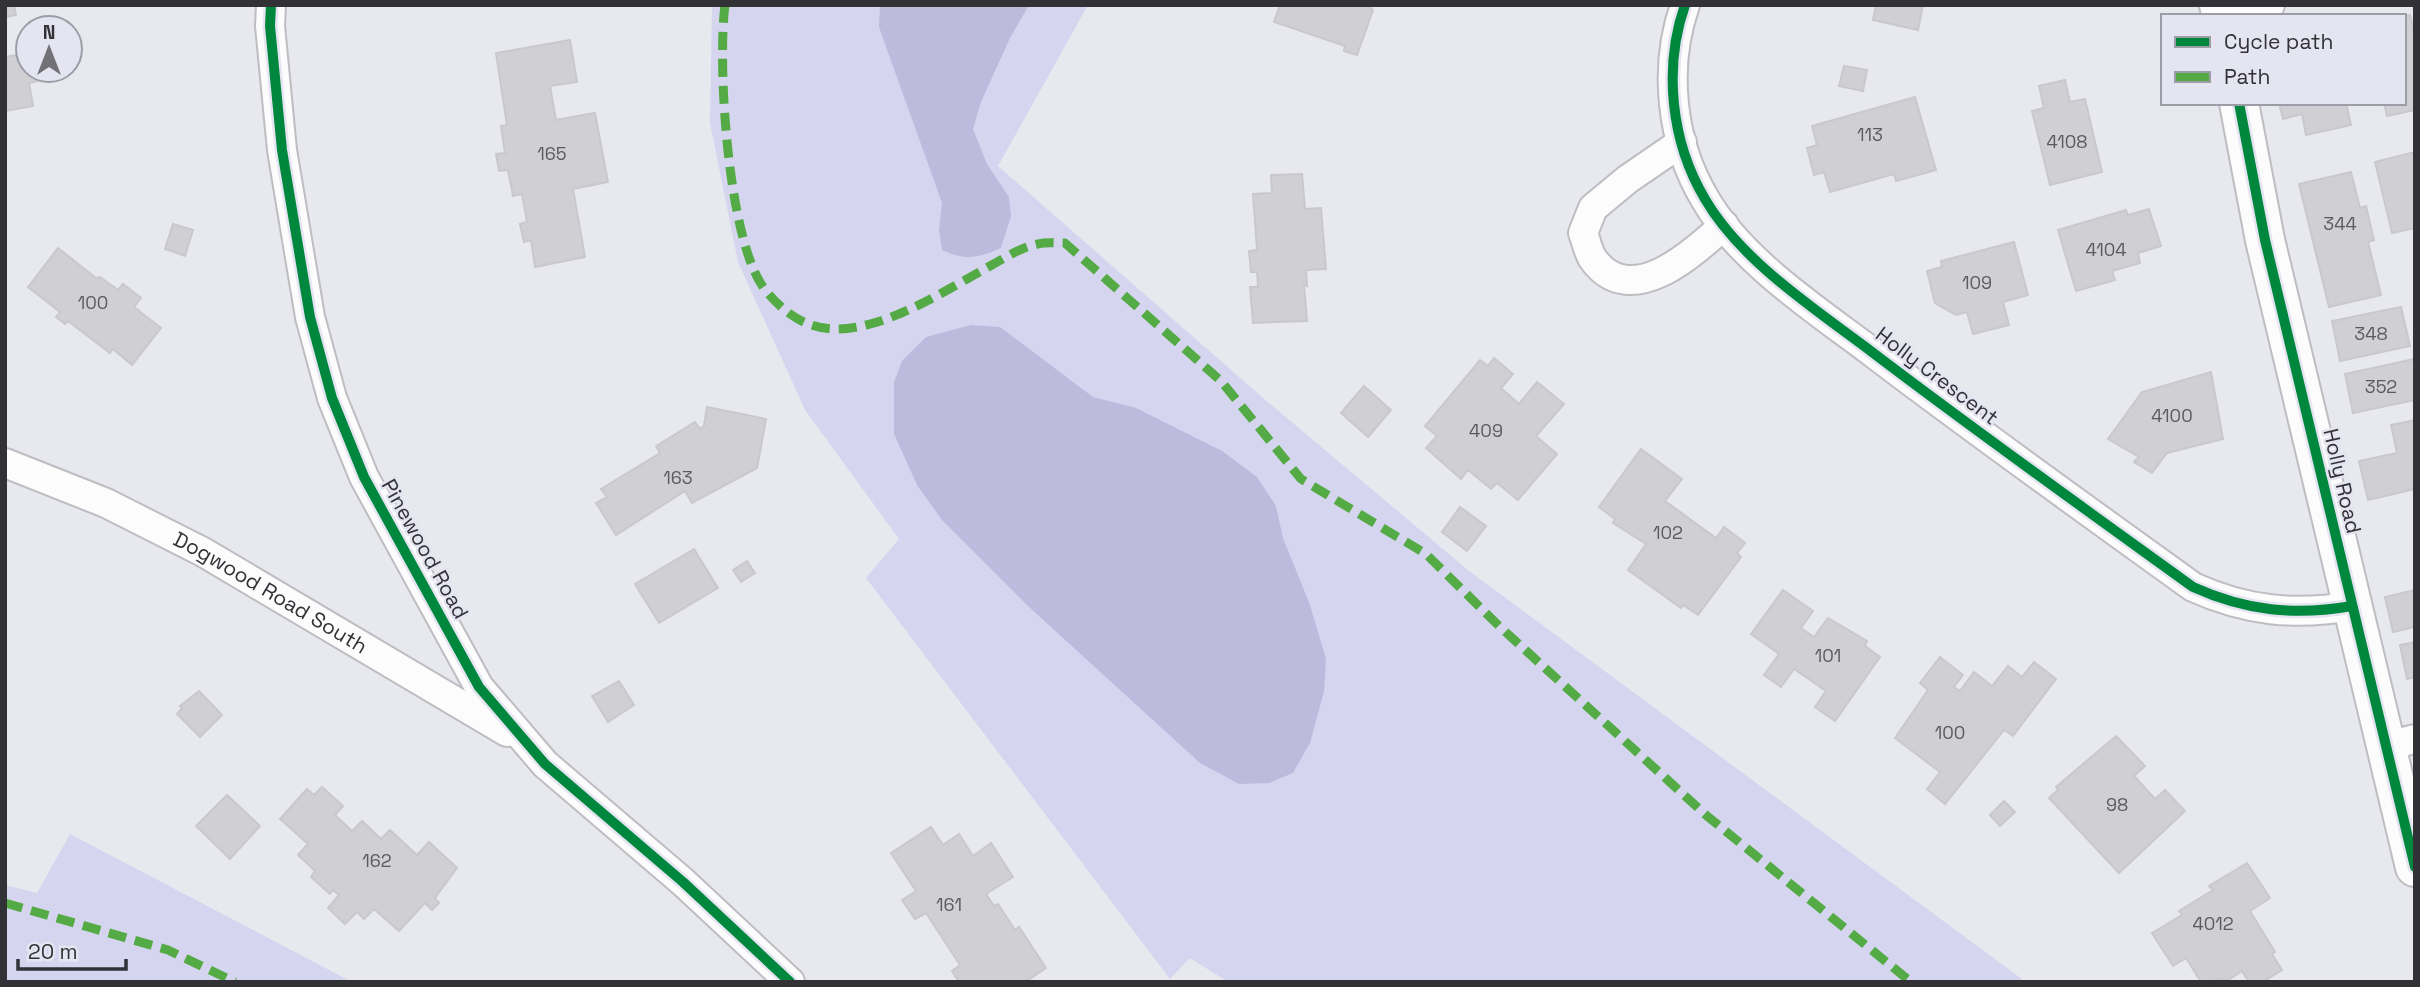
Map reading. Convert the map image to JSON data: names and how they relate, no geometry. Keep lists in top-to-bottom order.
{
  "streets": {
    "street": [
      "Holly Crescent",
      "Holly Road",
      "Pinewood Road",
      "Dogwood Road South"
    ]
  },
  "crossings": [
    ["Holly Crescent", "Holly Road"],
    ["Pinewood Road", "Dogwood Road South"]
  ],
  "house_numbers": [
    "113",
    "4108",
    "165",
    "344",
    "4104",
    "109",
    "100",
    "348",
    "352",
    "4100",
    "409",
    "163",
    "102",
    "101",
    "100",
    "98",
    "162",
    "161",
    "4012"
  ],
  "legend": ["Cycle path", "Path"],
  "scale_bar": "20 m",
  "north": "top"
}
